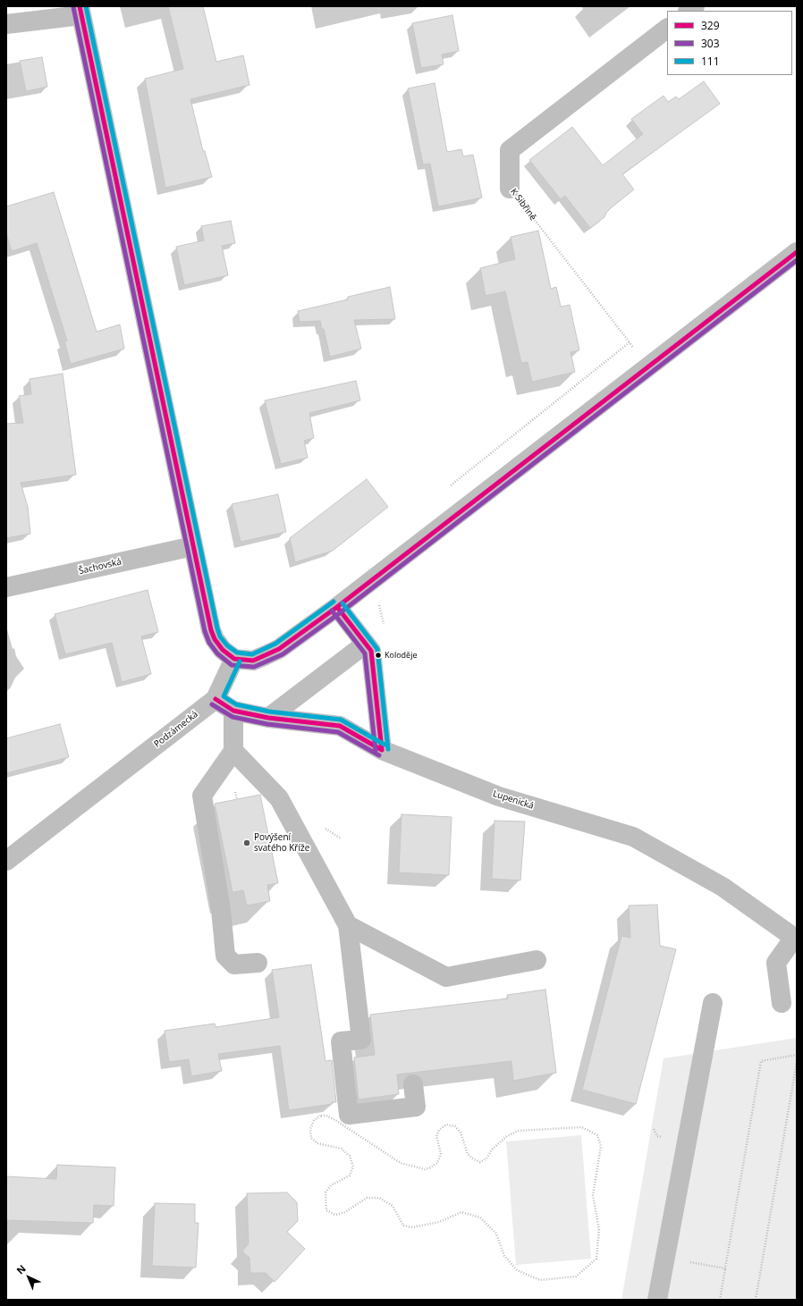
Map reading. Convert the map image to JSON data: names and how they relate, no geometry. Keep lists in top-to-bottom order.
{
  "streets": {
    "street": [
      "K Sibřině",
      "Šachovská",
      "Podzámecká",
      "Lupenická"
    ]
  },
  "crossings": [
    ["Podzámecká", "Lupenická"]
  ],
  "places": ["Koloděje", "Povýšení svatého Kříže"],
  "lines": ["transit line 329", "transit line 111", "transit line 303"],
  "legend": ["329", "303", "111"],
  "north": "top left"
}
